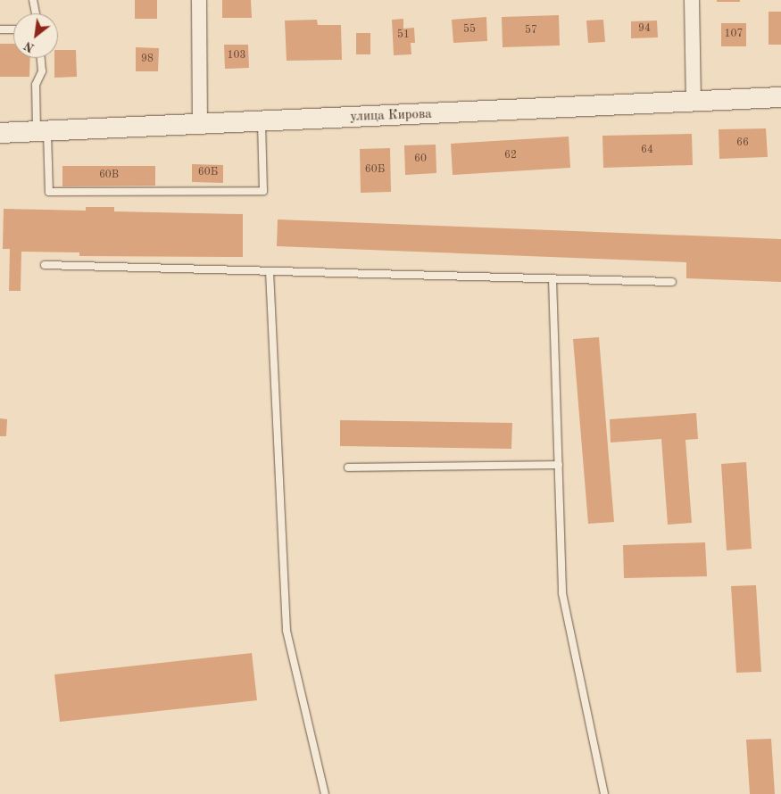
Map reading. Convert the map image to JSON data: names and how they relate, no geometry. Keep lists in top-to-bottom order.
{
  "streets": {
    "main road": ["улица Кирова"]
  },
  "house_numbers": [
    "94",
    "55",
    "57",
    "107",
    "51",
    "103",
    "98",
    "66",
    "64",
    "62",
    "60",
    "60Б",
    "60Б",
    "60В"
  ],
  "north": "bottom left"
}
